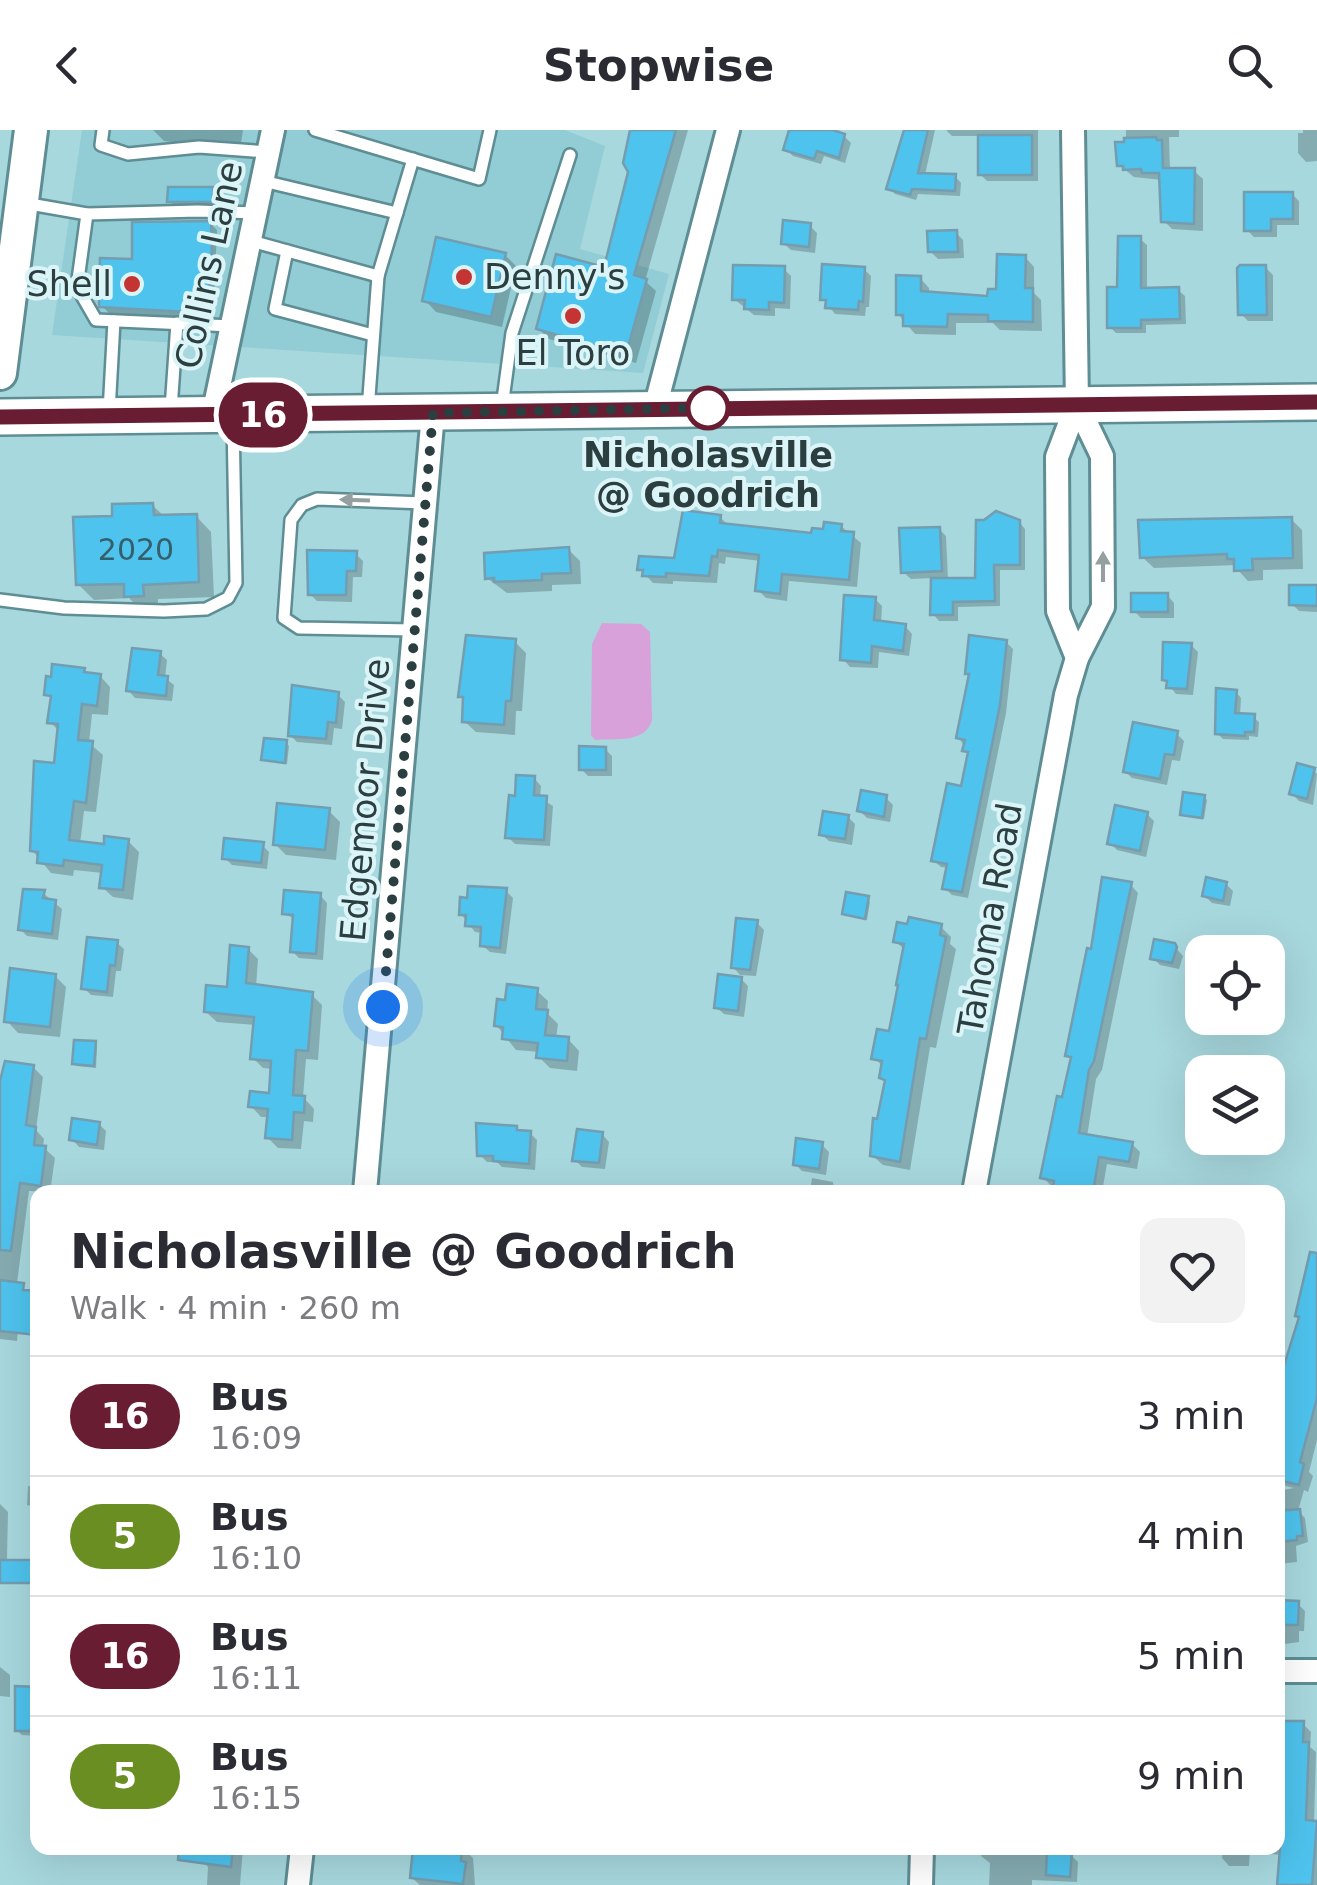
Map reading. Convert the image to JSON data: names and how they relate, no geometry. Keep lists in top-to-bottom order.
{
  "streets": {
    "street": ["Collins Lane", "Edgemoor Drive", "Tahoma Road"]
  },
  "places": [
    "Denny's",
    "Shell",
    "El Toro",
    "Nicholasville @ Goodrich"
  ],
  "lines": ["bus line 16"],
  "house_numbers": ["2020"],
  "page": {
    "header": "Stopwise",
    "on_map": "16",
    "heading": ["Nicholasville @ Goodrich", "Walk · 4 min · 260 m"],
    "list": [
      {
        "mark": "16",
        "name": "Bus",
        "note": "16:09",
        "value": "3 min"
      },
      {
        "mark": "5",
        "name": "Bus",
        "note": "16:10",
        "value": "4 min"
      },
      {
        "mark": "16",
        "name": "Bus",
        "note": "16:11",
        "value": "5 min"
      },
      {
        "mark": "5",
        "name": "Bus",
        "note": "16:15",
        "value": "9 min"
      }
    ]
  }
}
